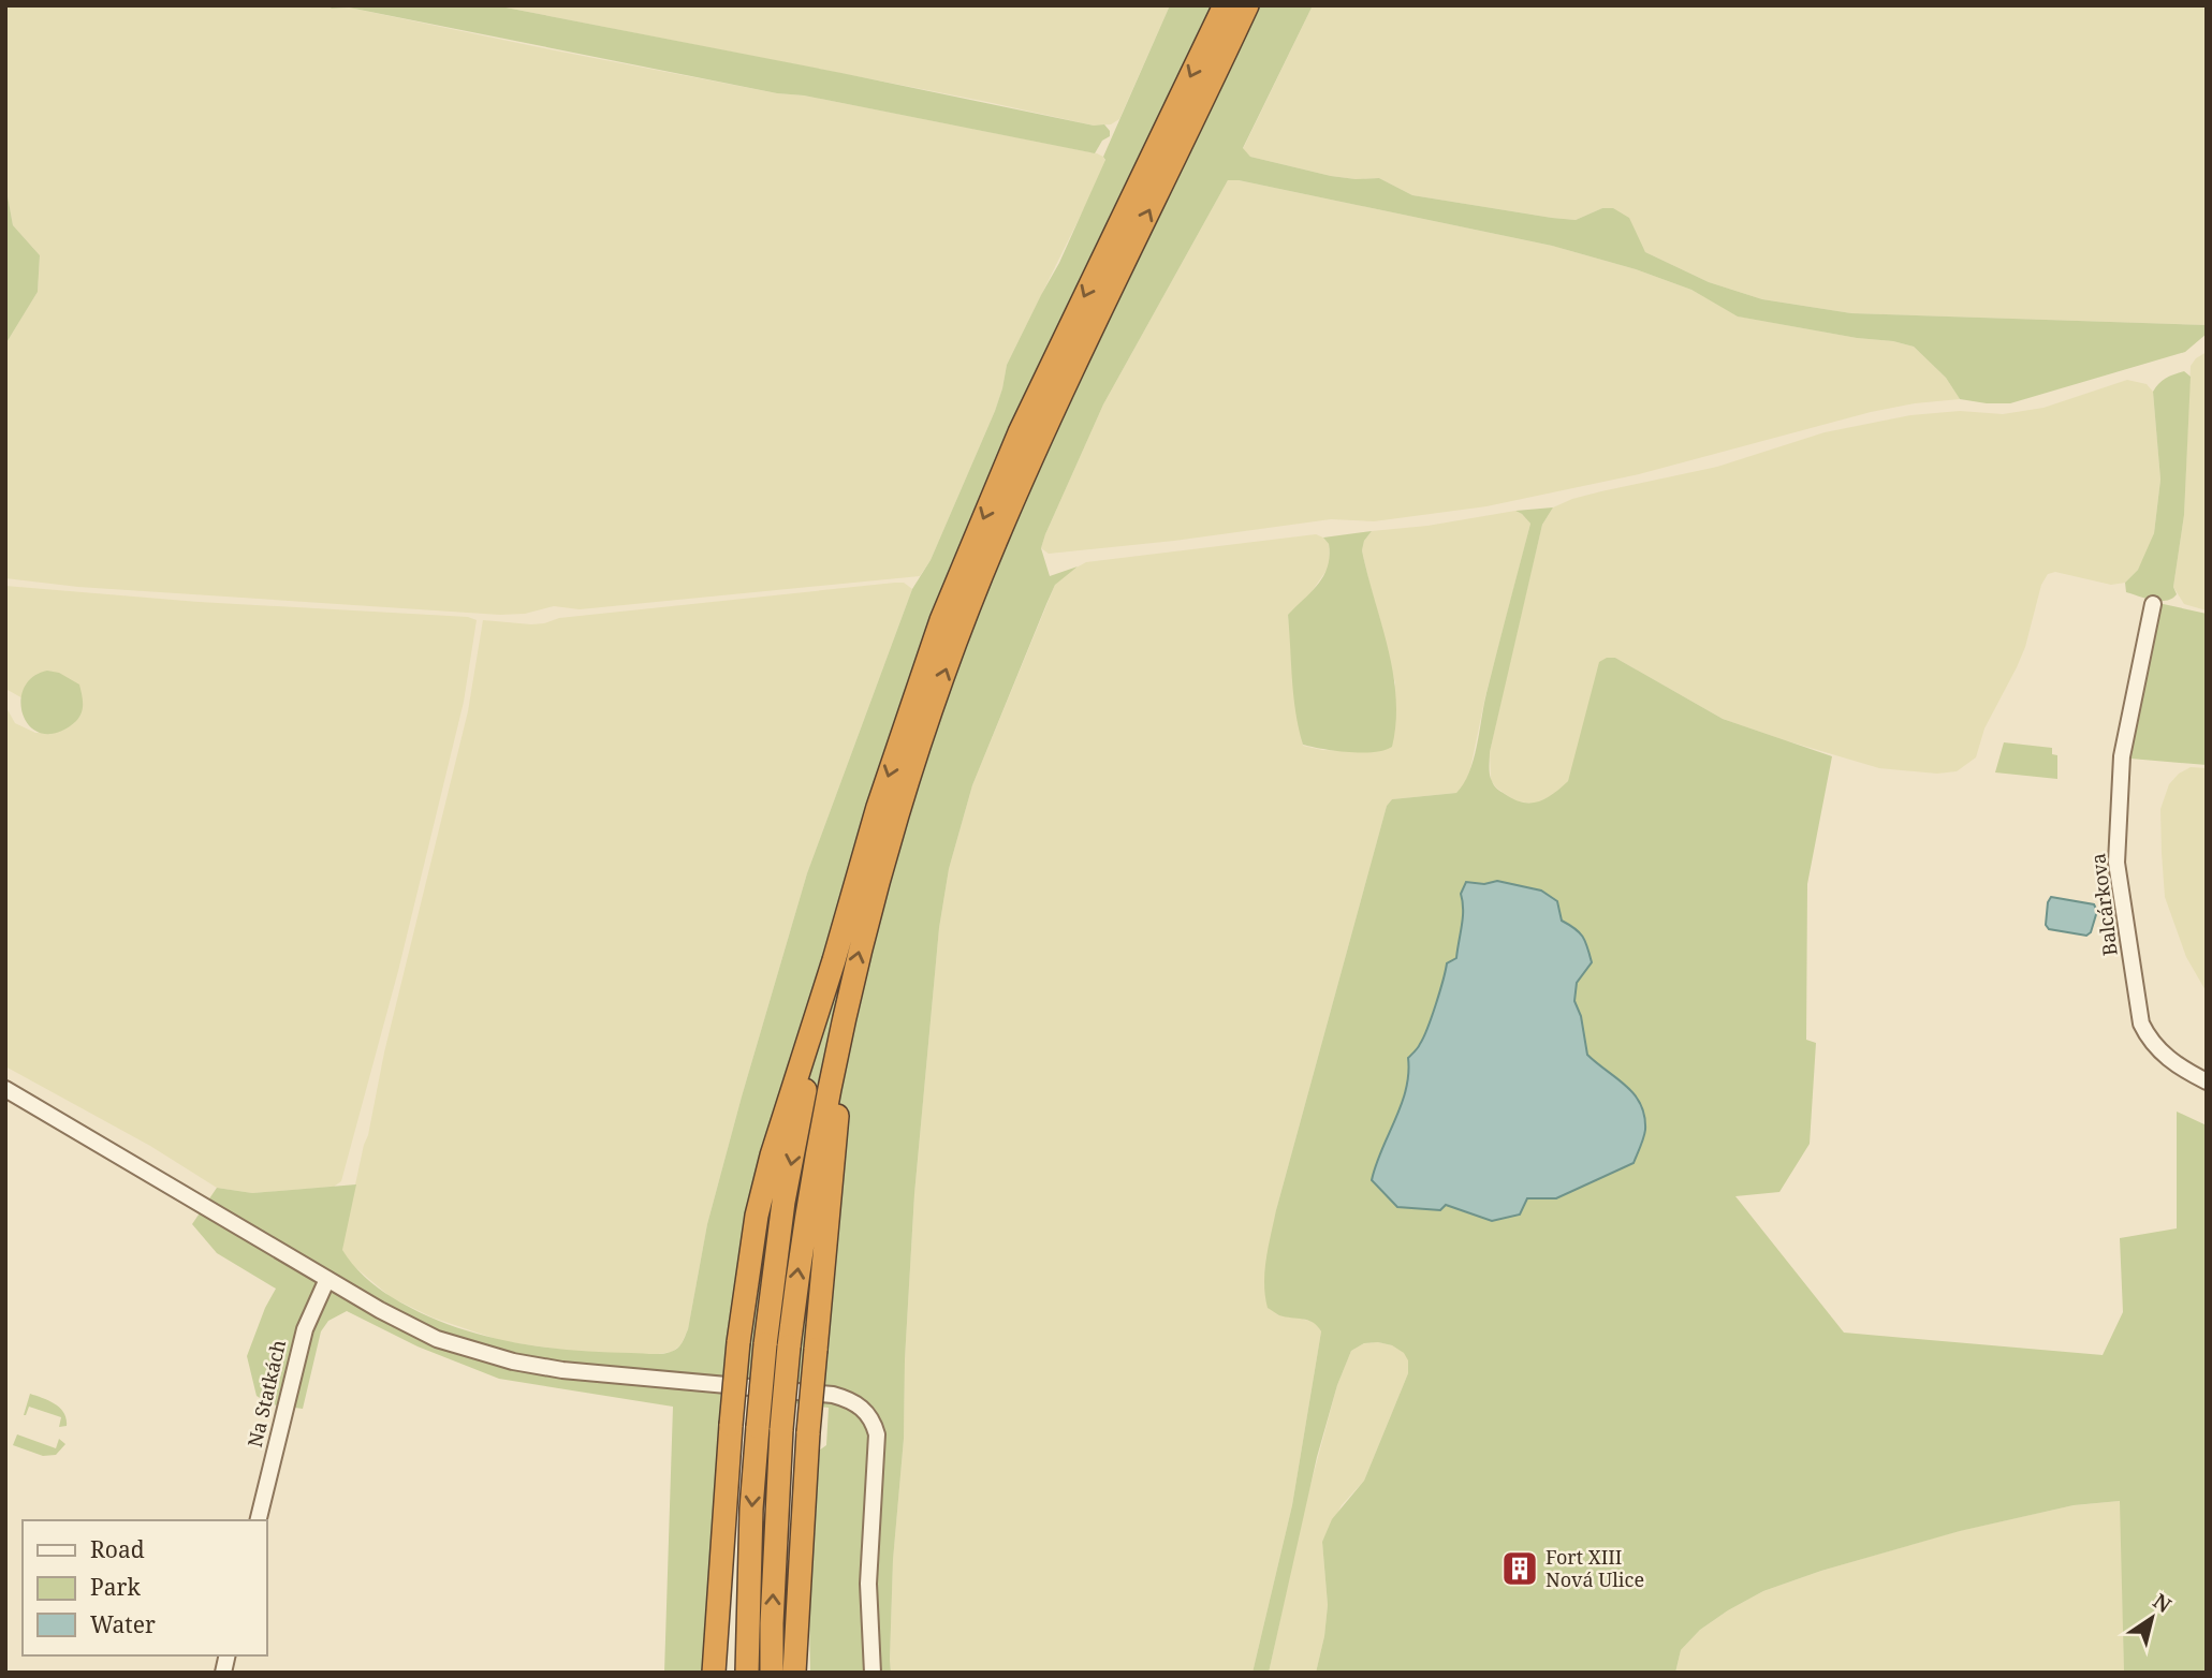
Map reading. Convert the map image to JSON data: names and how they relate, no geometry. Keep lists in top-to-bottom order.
{
  "streets": {
    "street": ["Balcárkova", "Na Statkách"]
  },
  "places": {
    "building": ["Fort XIII Nová Ulice"]
  },
  "legend": ["Road", "Park", "Water"],
  "north": "top right"
}
